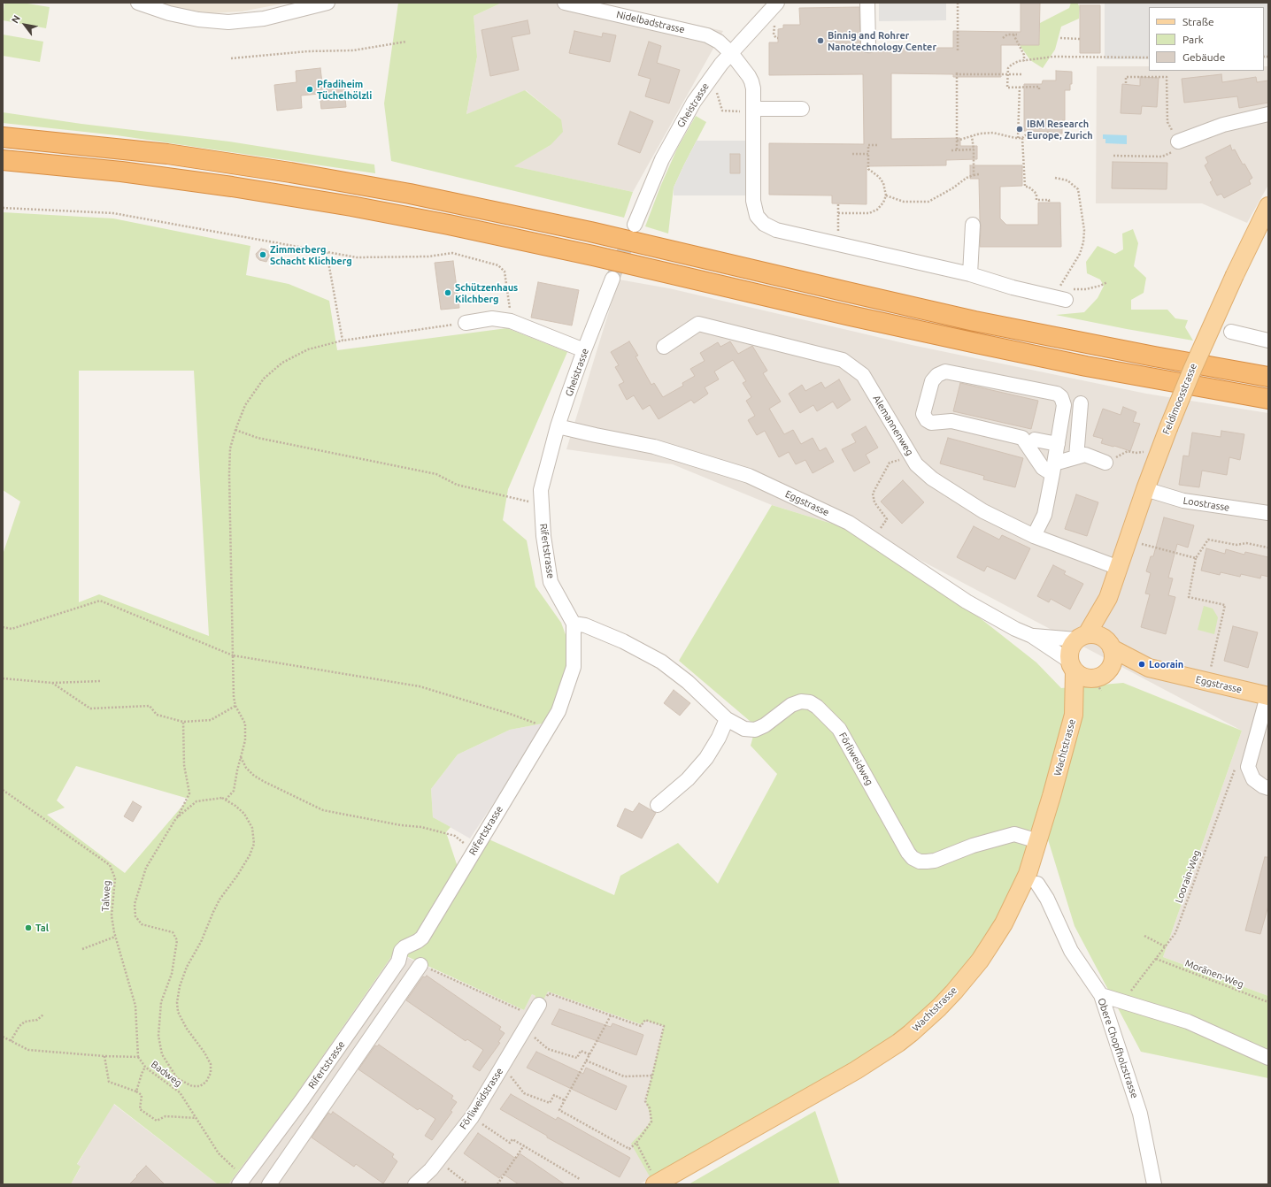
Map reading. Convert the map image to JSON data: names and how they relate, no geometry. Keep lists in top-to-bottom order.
{
  "streets": {
    "main road": ["Feldimoosstrasse", "Eggstrasse", "Wachtstrasse"],
    "street": [
      "Nidelbadstrasse",
      "Gheistrasse",
      "Alemannenweg",
      "Loostrasse",
      "Rifertstrasse",
      "Förliweidweg",
      "Obere Chopfholzstrasse",
      "Förliweidstrasse"
    ],
    "path": [
      "Loorain-Weg",
      "Talweg",
      "Moränen-Weg",
      "Badweg"
    ]
  },
  "crossings": [
    ["Nidelbadstrasse", "Gheistrasse"],
    ["Gheistrasse", "Eggstrasse"],
    ["Gheistrasse", "Rifertstrasse"],
    ["Feldimoosstrasse", "Alemannenweg"],
    ["Feldimoosstrasse", "Eggstrasse"],
    ["Feldimoosstrasse", "Loostrasse"],
    ["Feldimoosstrasse", "Wachtstrasse"],
    ["Eggstrasse", "Rifertstrasse"],
    ["Eggstrasse", "Wachtstrasse"],
    ["Rifertstrasse", "Förliweidweg"],
    ["Rifertstrasse", "Badweg"],
    ["Wachtstrasse", "Förliweidweg"],
    ["Loorain-Weg", "Moränen-Weg"],
    ["Talweg", "Badweg"]
  ],
  "places": [
    "Binnig and Rohrer Nanotechnology Center",
    "Pfadiheim Tüchelhölzli",
    "IBM Research Europe, Zurich",
    "Zimmerberg Schacht Klichberg",
    "Schützenhaus Kilchberg",
    "Loorain",
    "Tal"
  ],
  "legend": ["Straße", "Park", "Gebäude"],
  "north": "top left"
}
